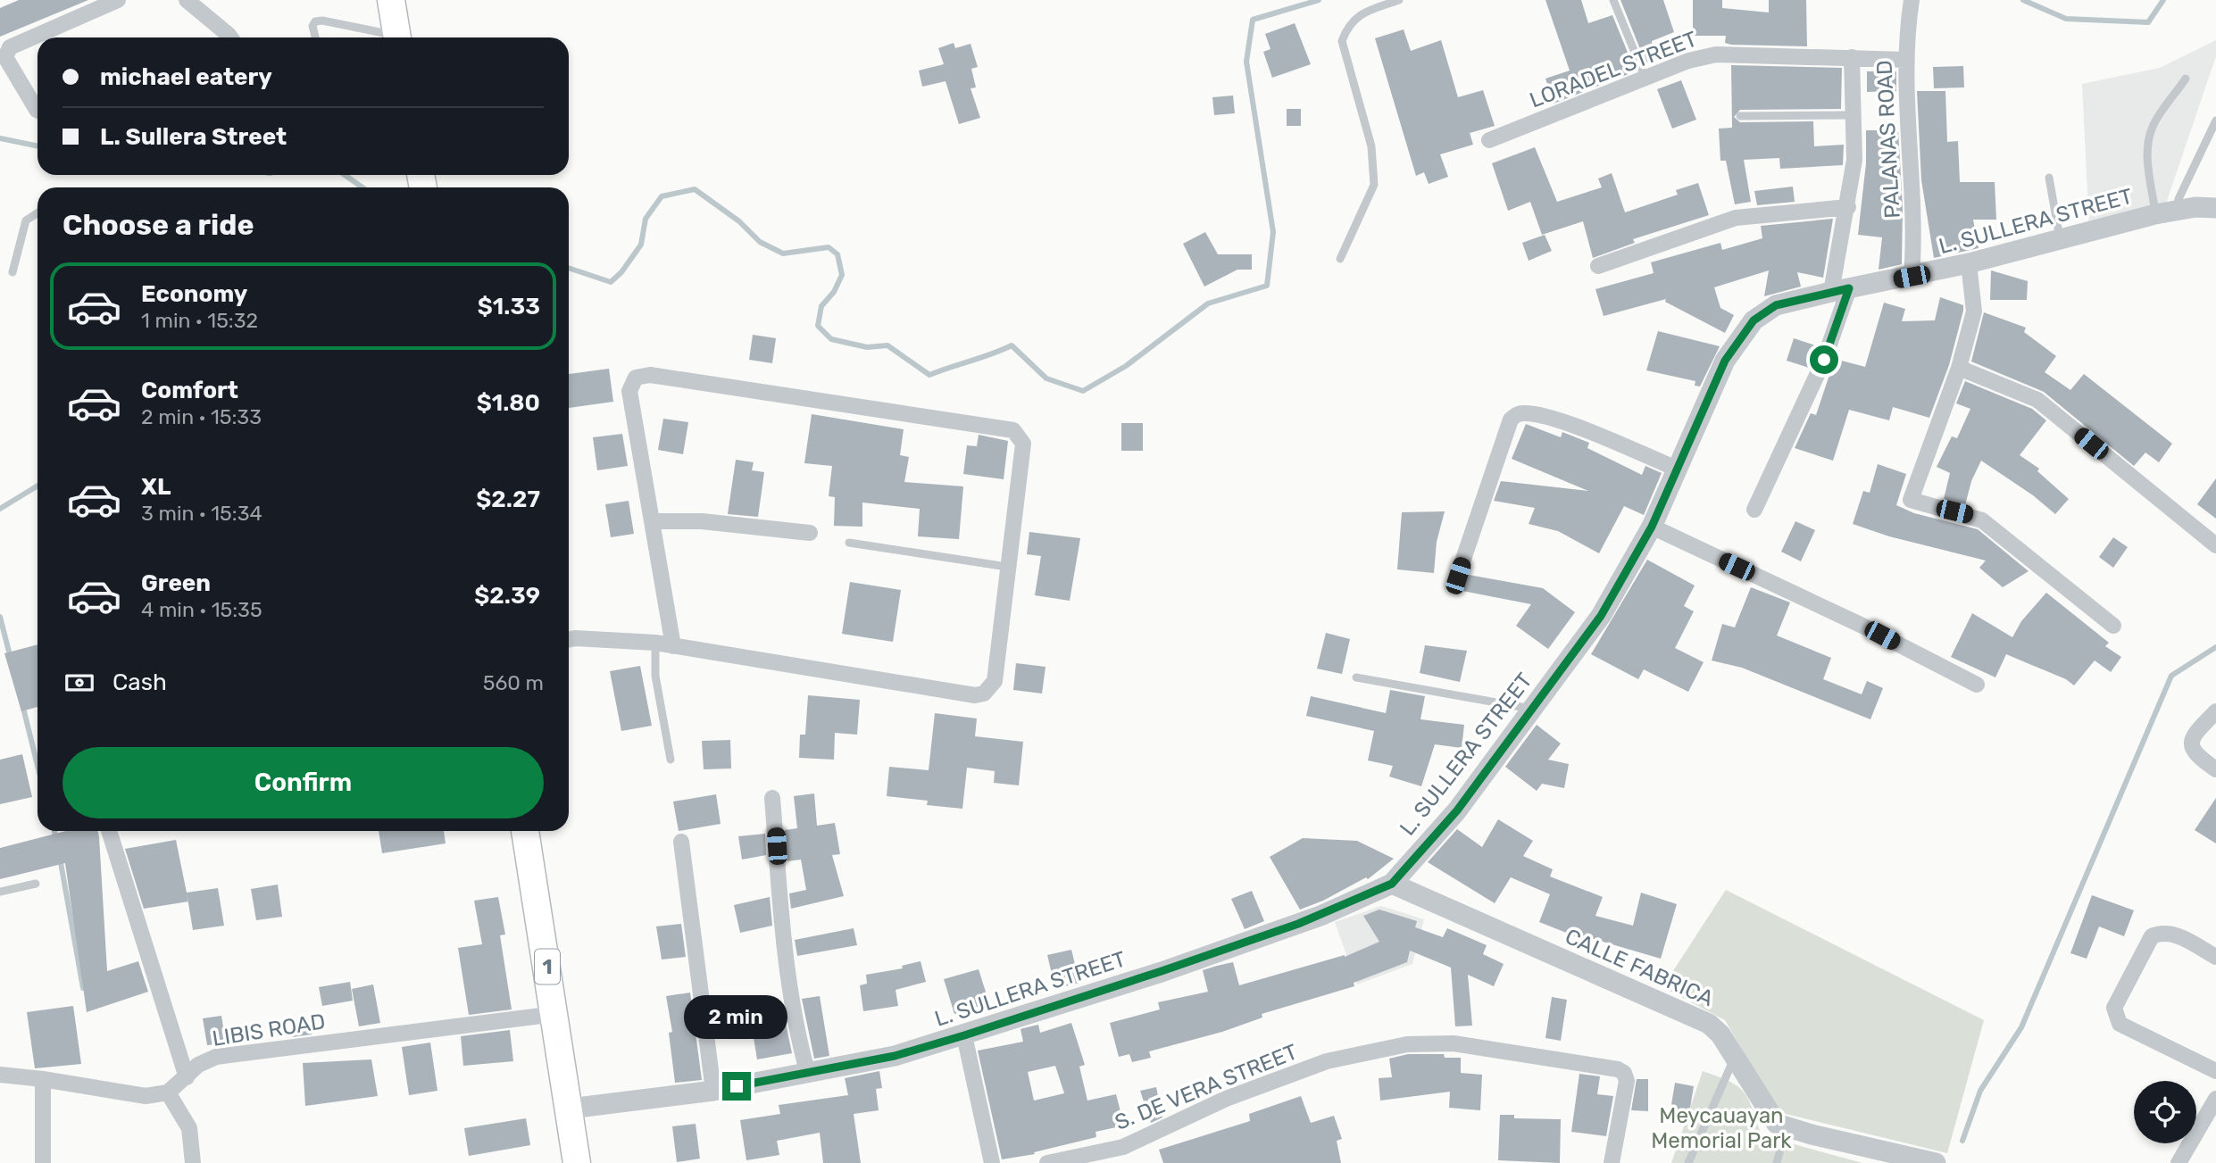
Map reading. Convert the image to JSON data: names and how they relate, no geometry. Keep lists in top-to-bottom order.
{
  "streets": {
    "highway": ["1"],
    "street": [
      "LORADEL STREET",
      "PALANAS ROAD",
      "L. SULLERA STREET",
      "CALLE FABRICA",
      "LIBIS ROAD",
      "S. DE VERA STREET"
    ]
  },
  "crossings": [
    ["LORADEL STREET", "PALANAS ROAD"],
    ["PALANAS ROAD", "L. SULLERA STREET"],
    ["L. SULLERA STREET", "1"],
    ["L. SULLERA STREET", "CALLE FABRICA"],
    ["1", "LIBIS ROAD"]
  ],
  "parks": ["Meycauayan Memorial Park"],
  "page": {
    "banner": ["michael eatery", "L. Sullera Street"],
    "heading": "Choose a ride",
    "list": [
      {
        "name": "Economy",
        "note": "1 min · 15:32",
        "value": "$1.33"
      },
      {
        "name": "Comfort",
        "note": "2 min · 15:33",
        "value": "$1.80"
      },
      {
        "name": "XL",
        "note": "3 min · 15:34",
        "value": "$2.27"
      },
      {
        "name": "Green",
        "note": "4 min · 15:35",
        "value": "$2.39"
      }
    ],
    "pay": ["Cash", "560 m"],
    "buttons": "Confirm",
    "bubble": "2 min"
  }
}
